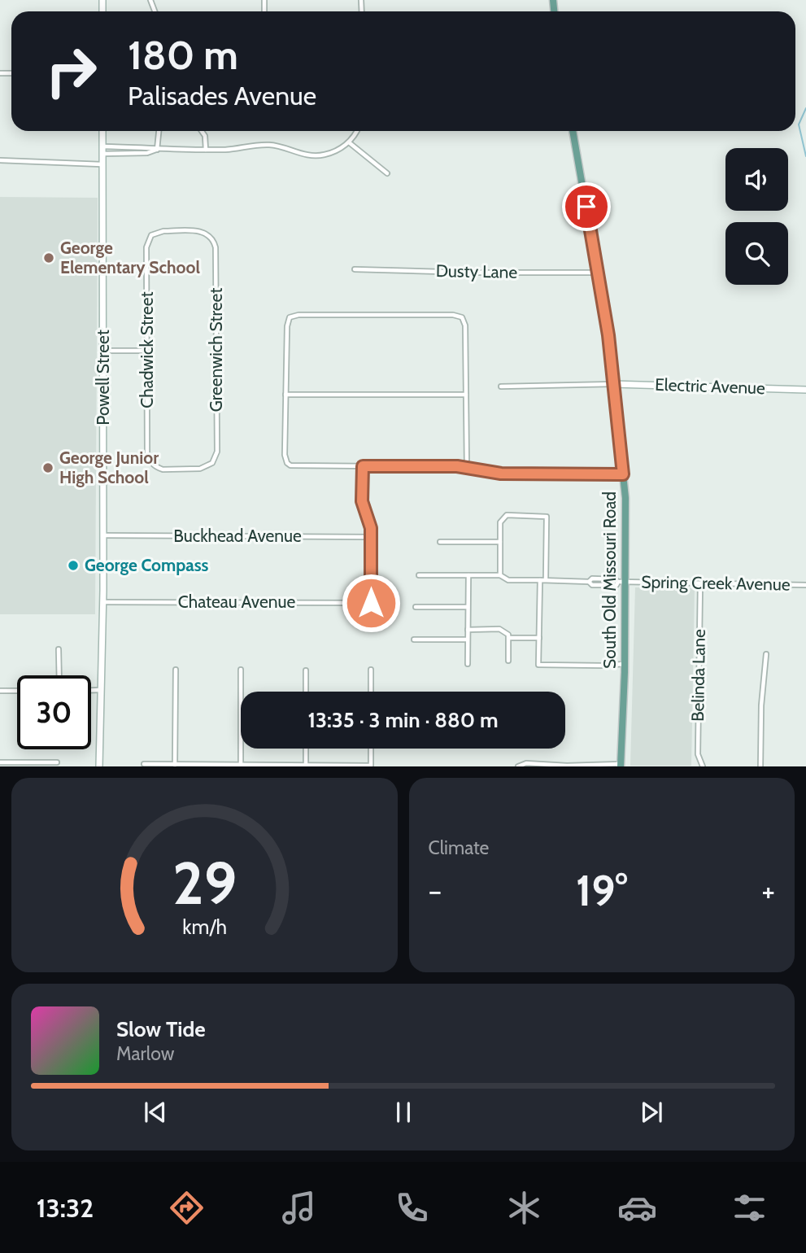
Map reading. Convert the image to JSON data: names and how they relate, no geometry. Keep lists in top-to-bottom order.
{
  "streets": {
    "main road": ["South Old Missouri Road"],
    "street": [
      "Dusty Lane",
      "Chadwick Street",
      "Greenwich Street",
      "Powell Street",
      "Electric Avenue",
      "Buckhead Avenue",
      "Spring Creek Avenue",
      "Chateau Avenue",
      "Belinda Lane"
    ]
  },
  "crossings": [
    ["Dusty Lane", "South Old Missouri Road"],
    ["Chadwick Street", "Greenwich Street"],
    ["Powell Street", "Buckhead Avenue"],
    ["Powell Street", "Chateau Avenue"],
    ["Electric Avenue", "South Old Missouri Road"],
    ["Buckhead Avenue", "Chateau Avenue"],
    ["South Old Missouri Road", "Spring Creek Avenue"],
    ["Spring Creek Avenue", "Belinda Lane"]
  ],
  "places": ["George Elementary School", "George Junior High School", "George Compass"],
  "page": {
    "turn": ["180 m", "Palisades Avenue"],
    "limit": "30",
    "trip": "13:35 · 3 min · 880 m",
    "tile": "Climate",
    "heat": ["−", "19°", "+"],
    "song": ["Slow Tide", "Marlow"],
    "tabs": "13:32",
    "gauge": ["29", "km/h"]
  }
}
